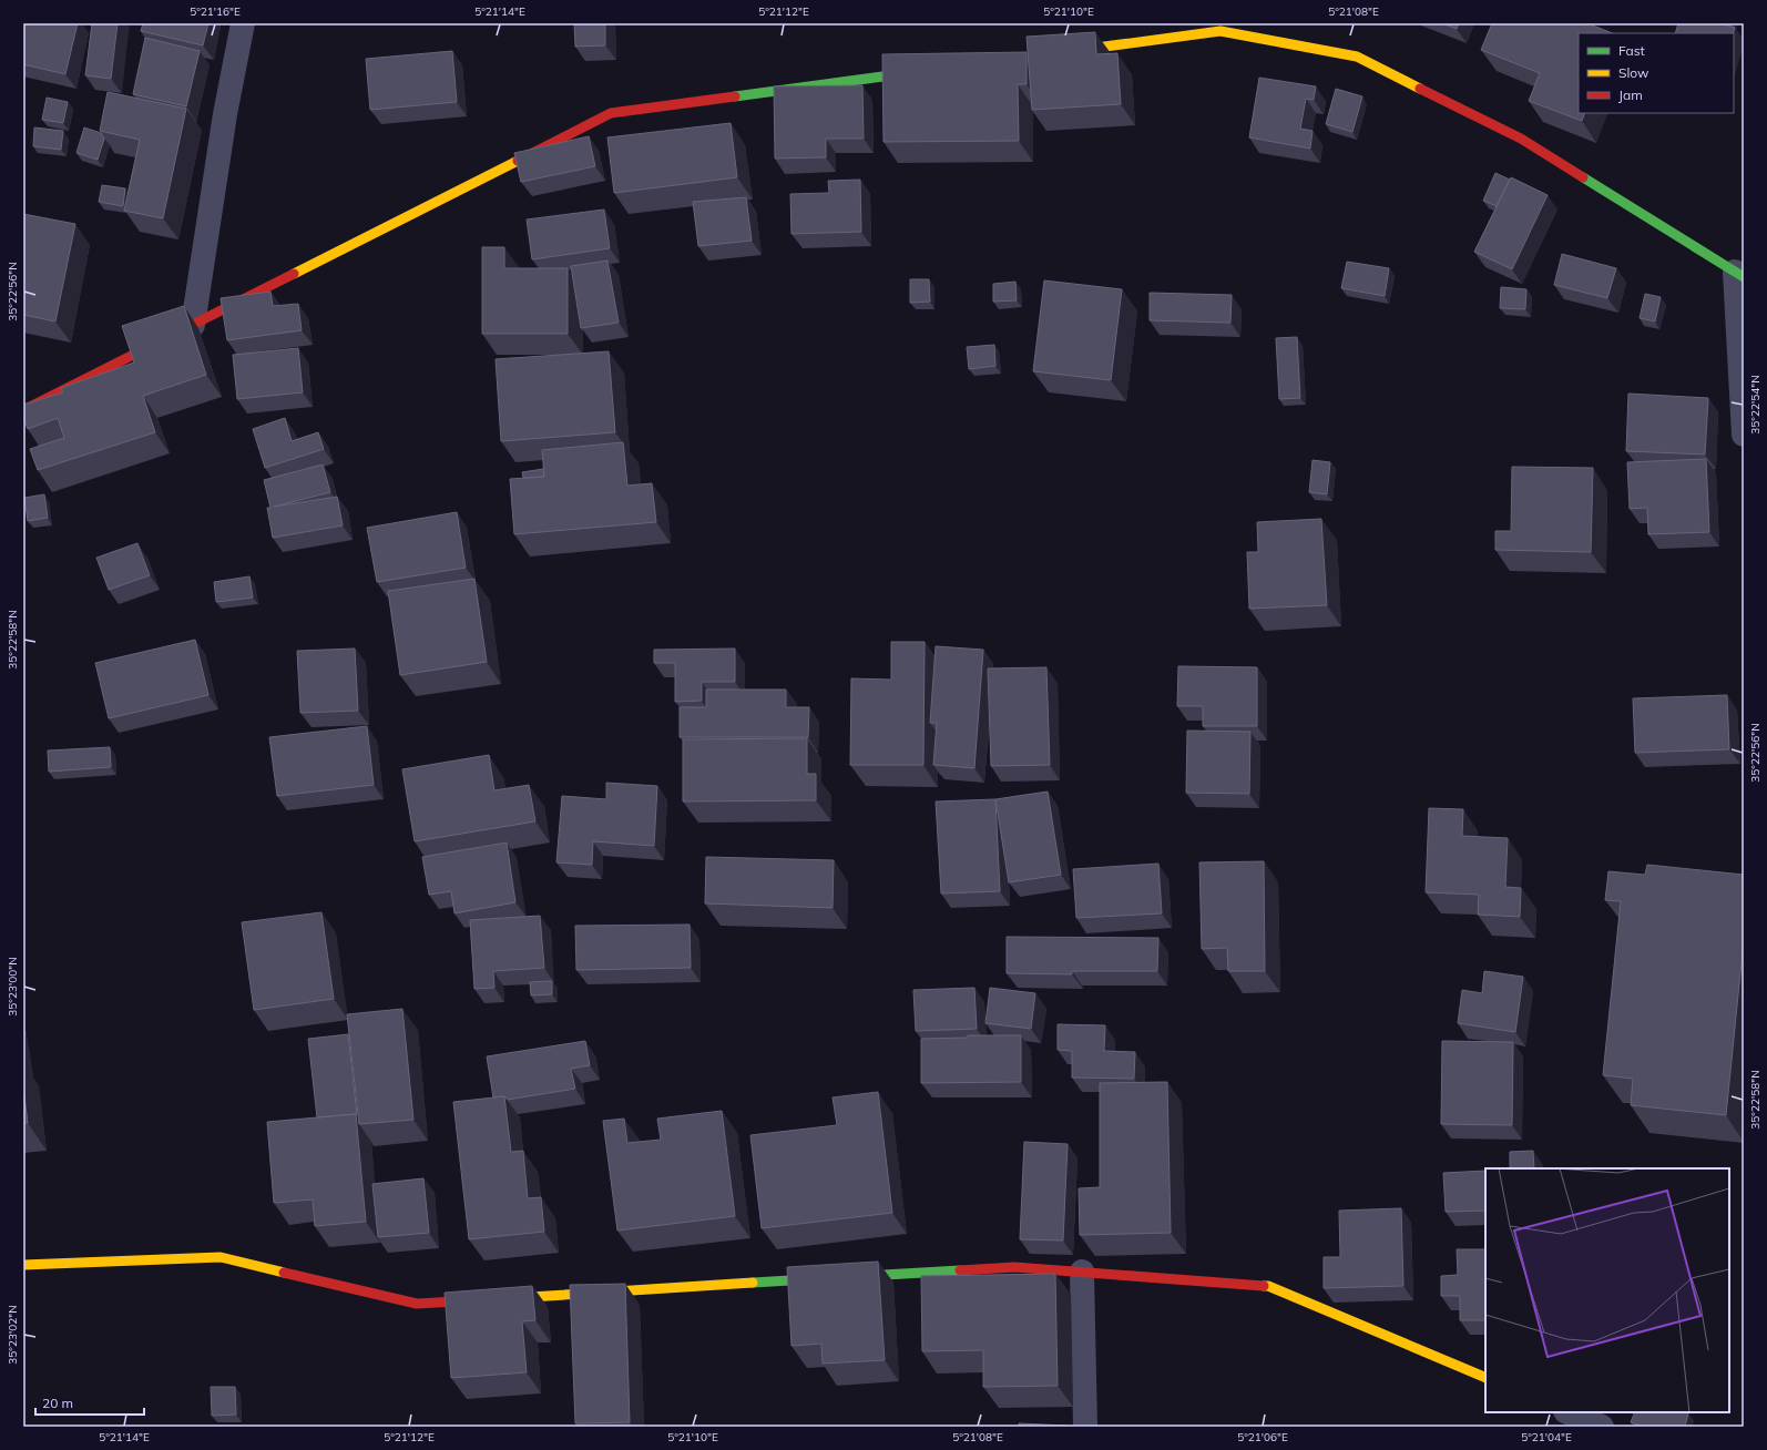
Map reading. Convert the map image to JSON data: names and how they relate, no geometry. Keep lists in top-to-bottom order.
{
  "legend": ["Fast", "Slow", "Jam"],
  "scale_bar": "20 m",
  "coordinates": [
    "5°21'16\"E",
    "5°21'14\"E",
    "5°21'12\"E",
    "5°21'10\"E",
    "5°21'08\"E",
    "35°22'56\"N",
    "35°22'54\"N",
    "35°22'58\"N",
    "35°23'00\"N",
    "35°23'02\"N",
    "5°21'06\"E",
    "5°21'04\"E"
  ]
}
